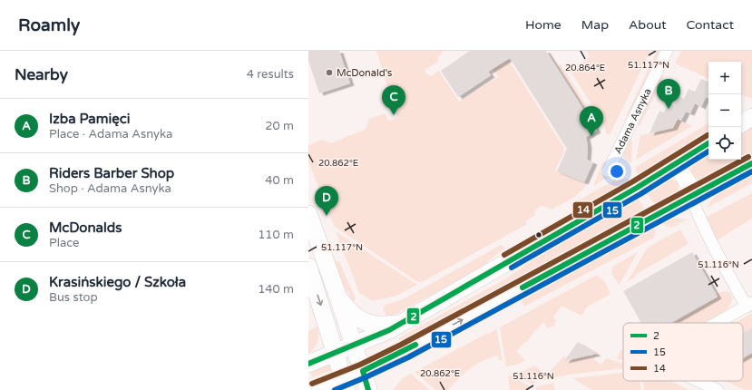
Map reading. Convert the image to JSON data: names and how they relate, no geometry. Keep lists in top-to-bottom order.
{
  "streets": {
    "street": ["Adama Asnyka"]
  },
  "places": ["McDonald's"],
  "lines": ["transit line 14", "transit line 2", "transit line 15"],
  "legend": ["2", "15", "14"],
  "page": {
    "header": "Roamly",
    "nav": [
      "Home",
      "Map",
      "About",
      "Contact"
    ],
    "heading": ["Nearby", "4 results"],
    "map_buttons": ["+", "−"],
    "pins": [
      "B",
      "C",
      "A",
      "D"
    ],
    "list": [
      {
        "mark": "A",
        "name": "Izba Pamięci",
        "note": "Place · Adama Asnyka",
        "value": "20 m"
      },
      {
        "mark": "B",
        "name": "Riders Barber Shop",
        "note": "Shop · Adama Asnyka",
        "value": "40 m"
      },
      {
        "mark": "C",
        "name": "McDonalds",
        "note": "Place",
        "value": "110 m"
      },
      {
        "mark": "D",
        "name": "Krasińskiego / Szkoła",
        "note": "Bus stop",
        "value": "140 m"
      }
    ]
  },
  "coordinates": [
    "51.117°N",
    "20.864°E",
    "20.862°E",
    "51.116°N"
  ]
}
